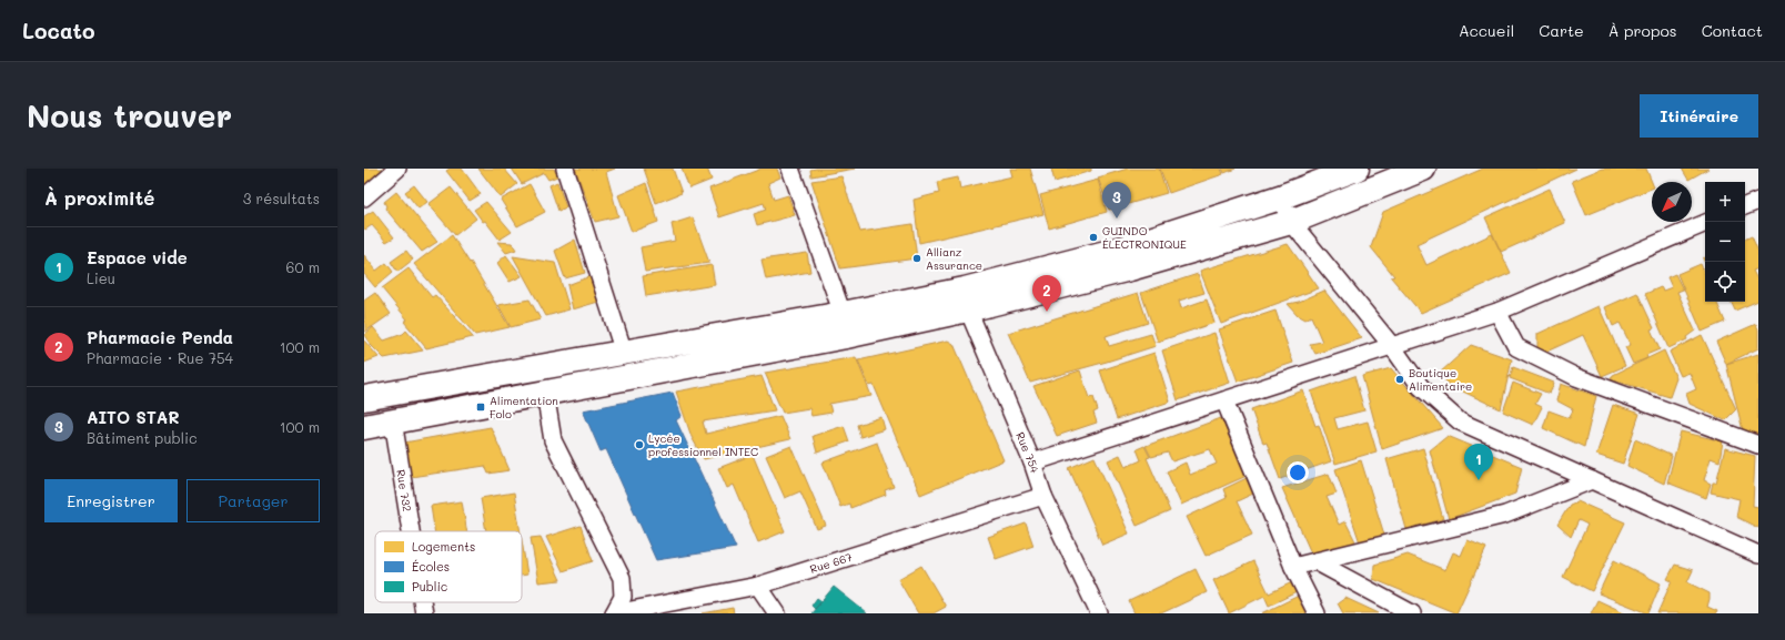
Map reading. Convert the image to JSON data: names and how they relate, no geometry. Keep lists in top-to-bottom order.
{
  "streets": {
    "street": ["Rue 754", "Rue 732", "Rue 667"]
  },
  "crossings": [
    ["Rue 754", "Rue 667"]
  ],
  "places": {
    "other": [
      "GUINDO ÉLECTRONIQUE",
      "Allianz Assurance",
      "Boutique Alimentaire",
      "Lycée professionnel INTEC"
    ],
    "transit": ["Alimentation Folo"]
  },
  "legend": ["Logements", "Écoles", "Public"],
  "north": "bottom left",
  "page": {
    "header": "Locato",
    "nav": [
      "Accueil",
      "Carte",
      "À propos",
      "Contact"
    ],
    "buttons": [
      "Itinéraire",
      ["Enregistrer", "Partager"]
    ],
    "title": "Nous trouver",
    "heading": ["À proximité", "3 résultats"],
    "map_buttons": ["+", "−"],
    "pins": ["3", "2", "1"],
    "list": [
      {
        "mark": "1",
        "name": "Espace vide",
        "note": "Lieu",
        "value": "60 m"
      },
      {
        "mark": "2",
        "name": "Pharmacie Penda",
        "note": "Pharmacie · Rue 754",
        "value": "100 m"
      },
      {
        "mark": "3",
        "name": "AITO STAR",
        "note": "Bâtiment public",
        "value": "100 m"
      }
    ]
  }
}
